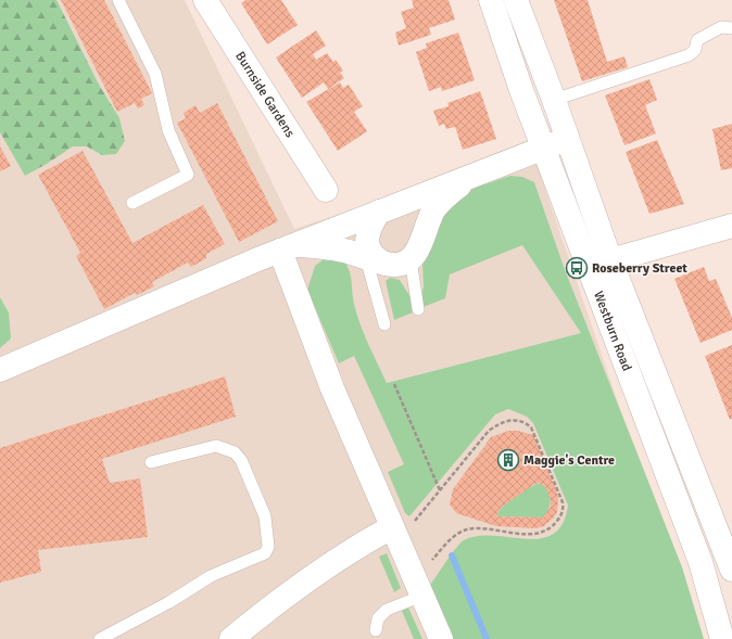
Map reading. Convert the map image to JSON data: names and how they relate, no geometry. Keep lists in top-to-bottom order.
{
  "streets": {
    "street": ["Burnside Gardens", "Westburn Road"]
  },
  "places": {
    "bus stop": ["Roseberry Street"],
    "building": ["Maggie's Centre"]
  }
}
